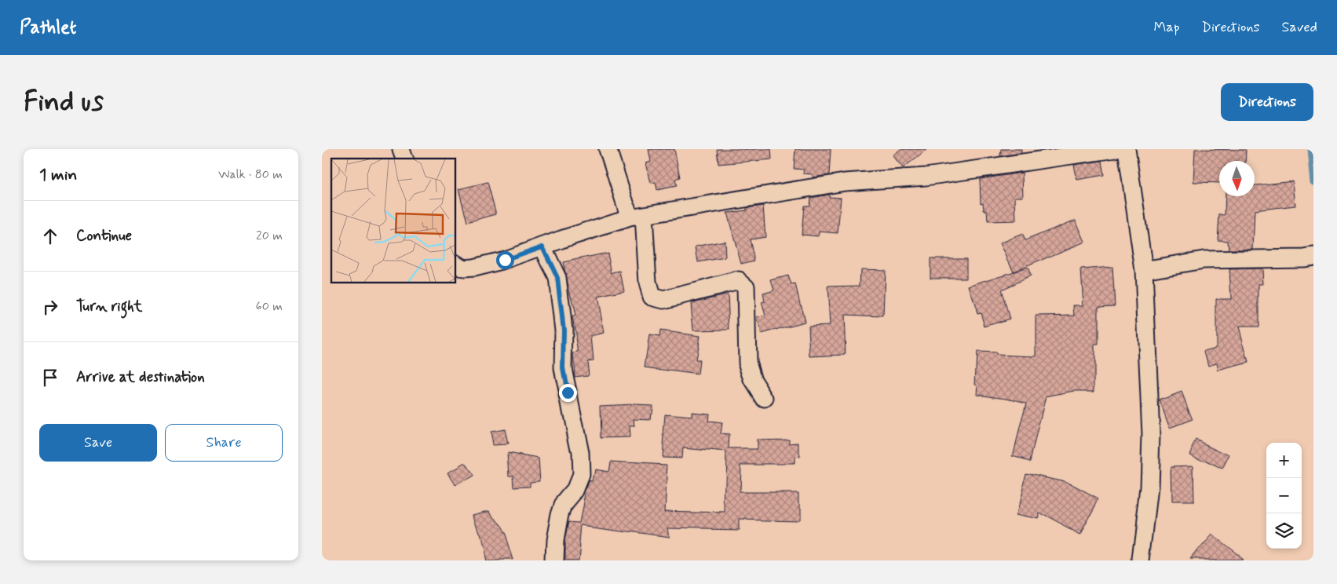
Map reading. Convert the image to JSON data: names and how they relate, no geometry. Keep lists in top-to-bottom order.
{
  "north": "bottom",
  "page": {
    "header": "Pathlet",
    "nav": ["Map", "Directions", "Saved"],
    "buttons": [
      "Directions",
      ["Save", "Share"]
    ],
    "title": "Find us",
    "heading": ["1 min", "Walk · 80 m"],
    "list": [
      ["Continue", "20 m"],
      ["Turn right", "60 m"],
      "Arrive at destination"
    ],
    "map_buttons": ["+", "−"]
  }
}
